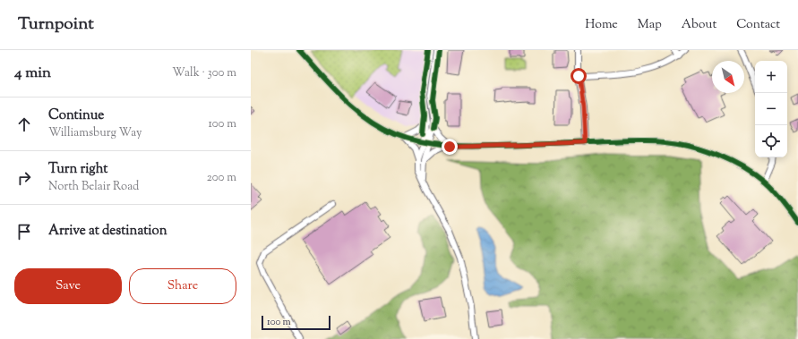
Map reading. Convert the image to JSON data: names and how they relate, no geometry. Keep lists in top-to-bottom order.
{
  "scale_bar": "100 m",
  "north": "bottom right",
  "page": {
    "header": "Turnpoint",
    "nav": [
      "Home",
      "Map",
      "About",
      "Contact"
    ],
    "heading": ["4 min", "Walk · 300 m"],
    "map_buttons": ["+", "−"],
    "list": [
      ["Continue", "Williamsburg Way", "100 m"],
      ["Turn right", "North Belair Road", "200 m"],
      "Arrive at destination"
    ],
    "buttons": ["Save", "Share"],
    "scale": "100 m"
  }
}
